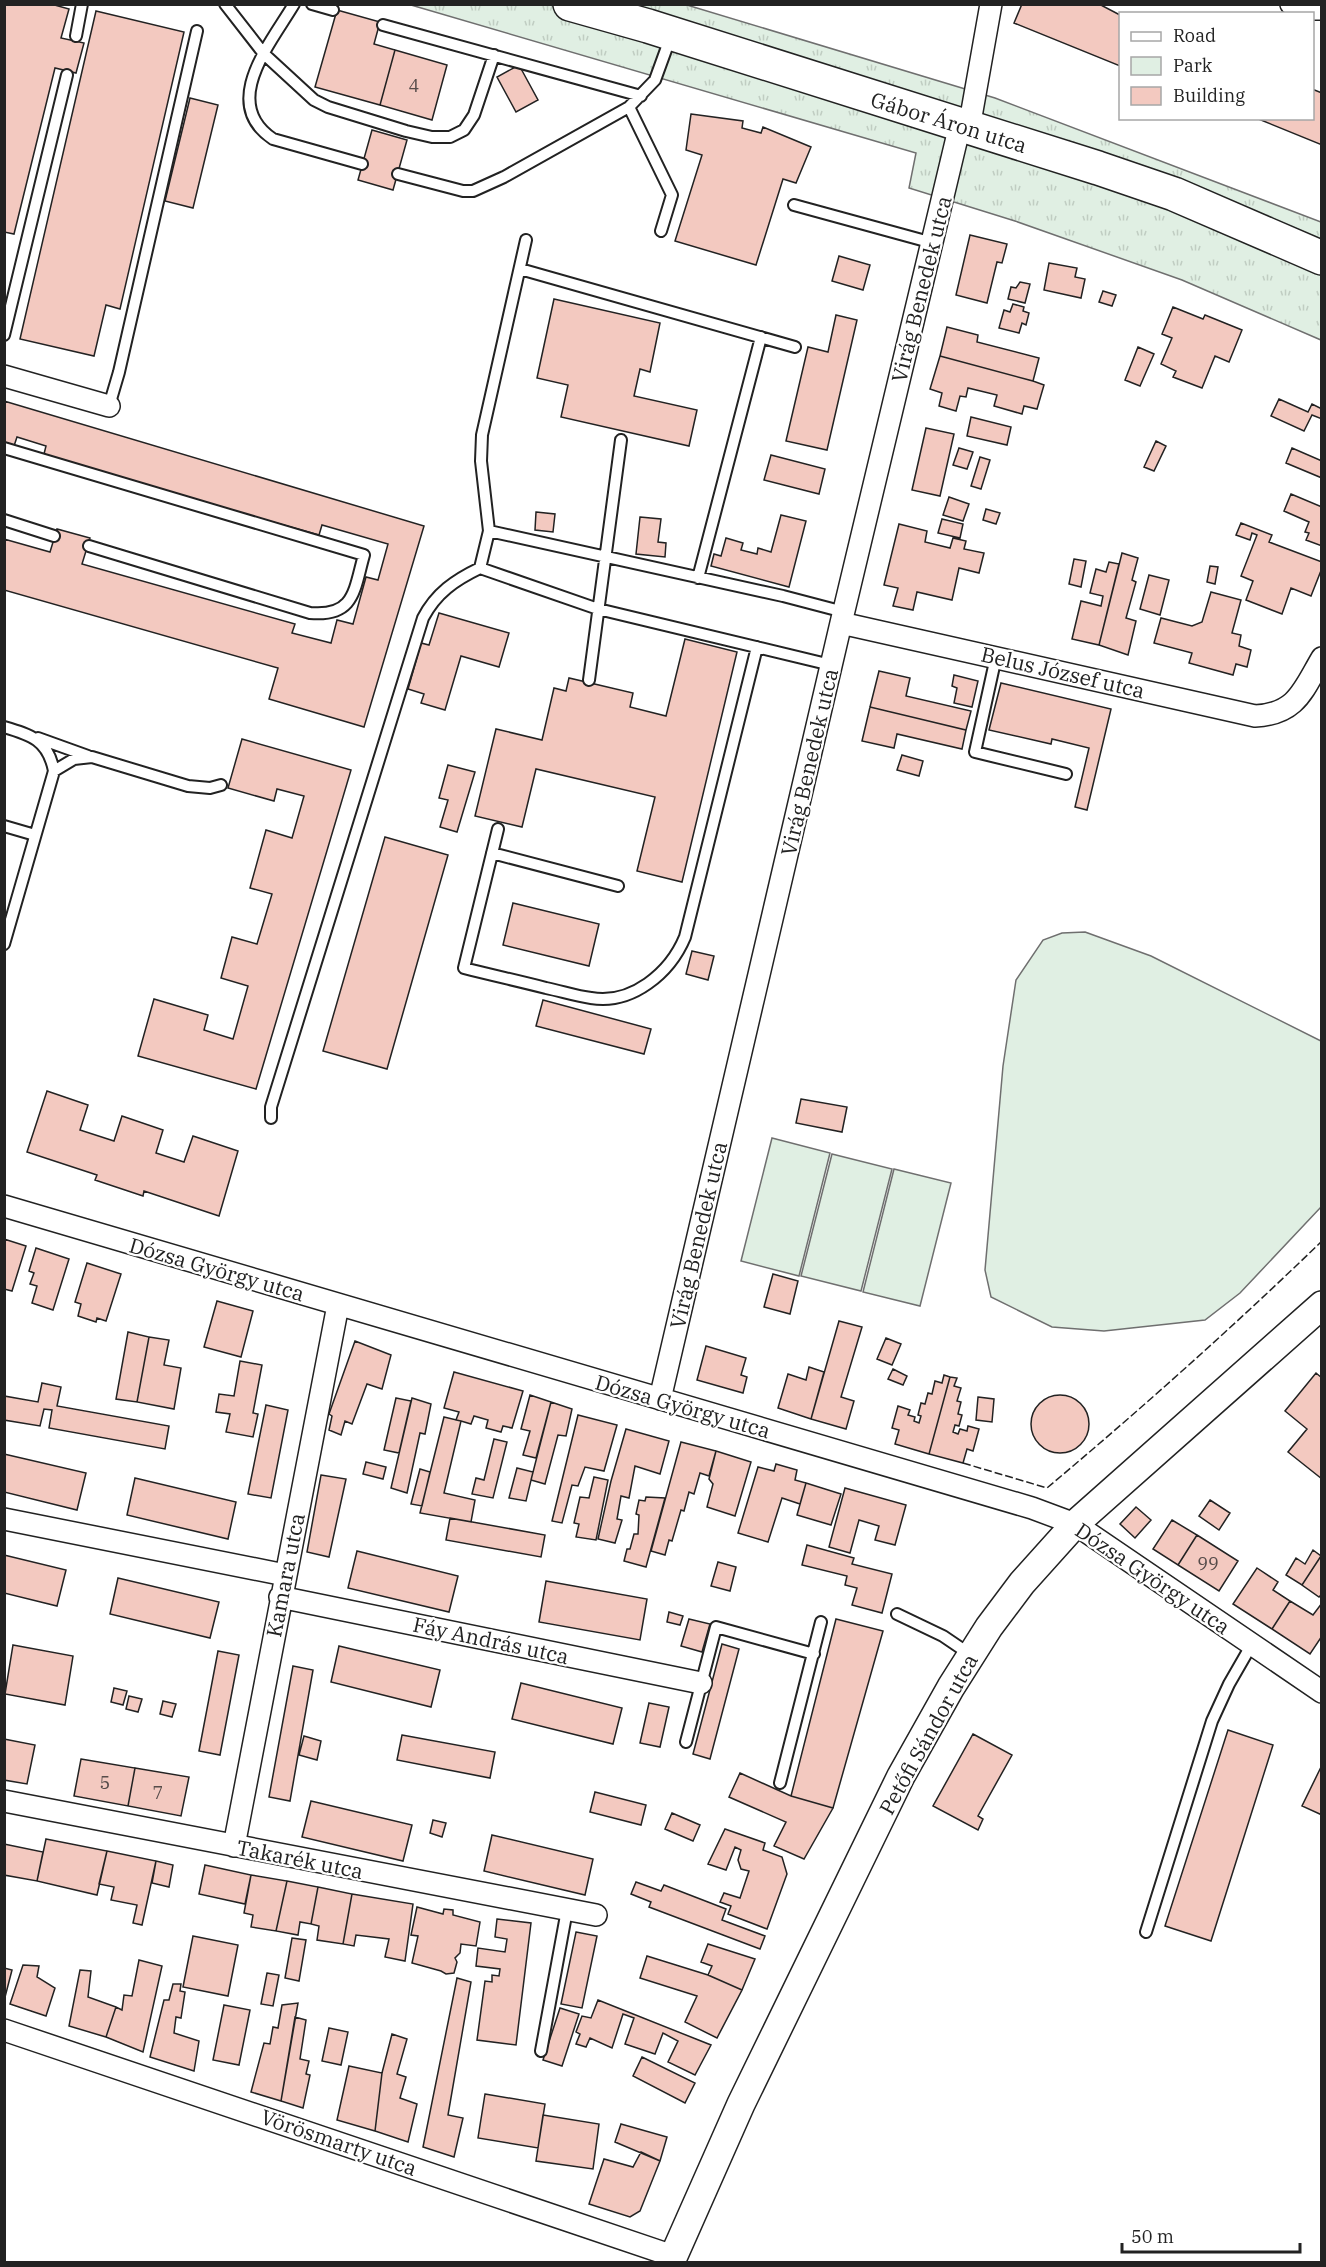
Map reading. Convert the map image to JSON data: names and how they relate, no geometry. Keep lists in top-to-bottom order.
{
  "streets": {
    "main road": ["Gábor Áron utca"],
    "street": [
      "Virág Benedek utca",
      "Belus József utca",
      "Dózsa György utca",
      "Kamara utca",
      "Fáy András utca",
      "Petőfi Sándor utca",
      "Takarék utca",
      "Vörösmarty utca"
    ]
  },
  "crossings": [
    ["Gábor Áron utca", "Virág Benedek utca"],
    ["Virág Benedek utca", "Belus József utca"],
    ["Virág Benedek utca", "Dózsa György utca"],
    ["Dózsa György utca", "Kamara utca"],
    ["Dózsa György utca", "Petőfi Sándor utca"],
    ["Kamara utca", "Fáy András utca"],
    ["Kamara utca", "Takarék utca"],
    ["Petőfi Sándor utca", "Vörösmarty utca"]
  ],
  "house_numbers": [
    "4",
    "99",
    "5",
    "7"
  ],
  "legend": ["Road", "Park", "Building"],
  "scale_bar": "50 m"
}
